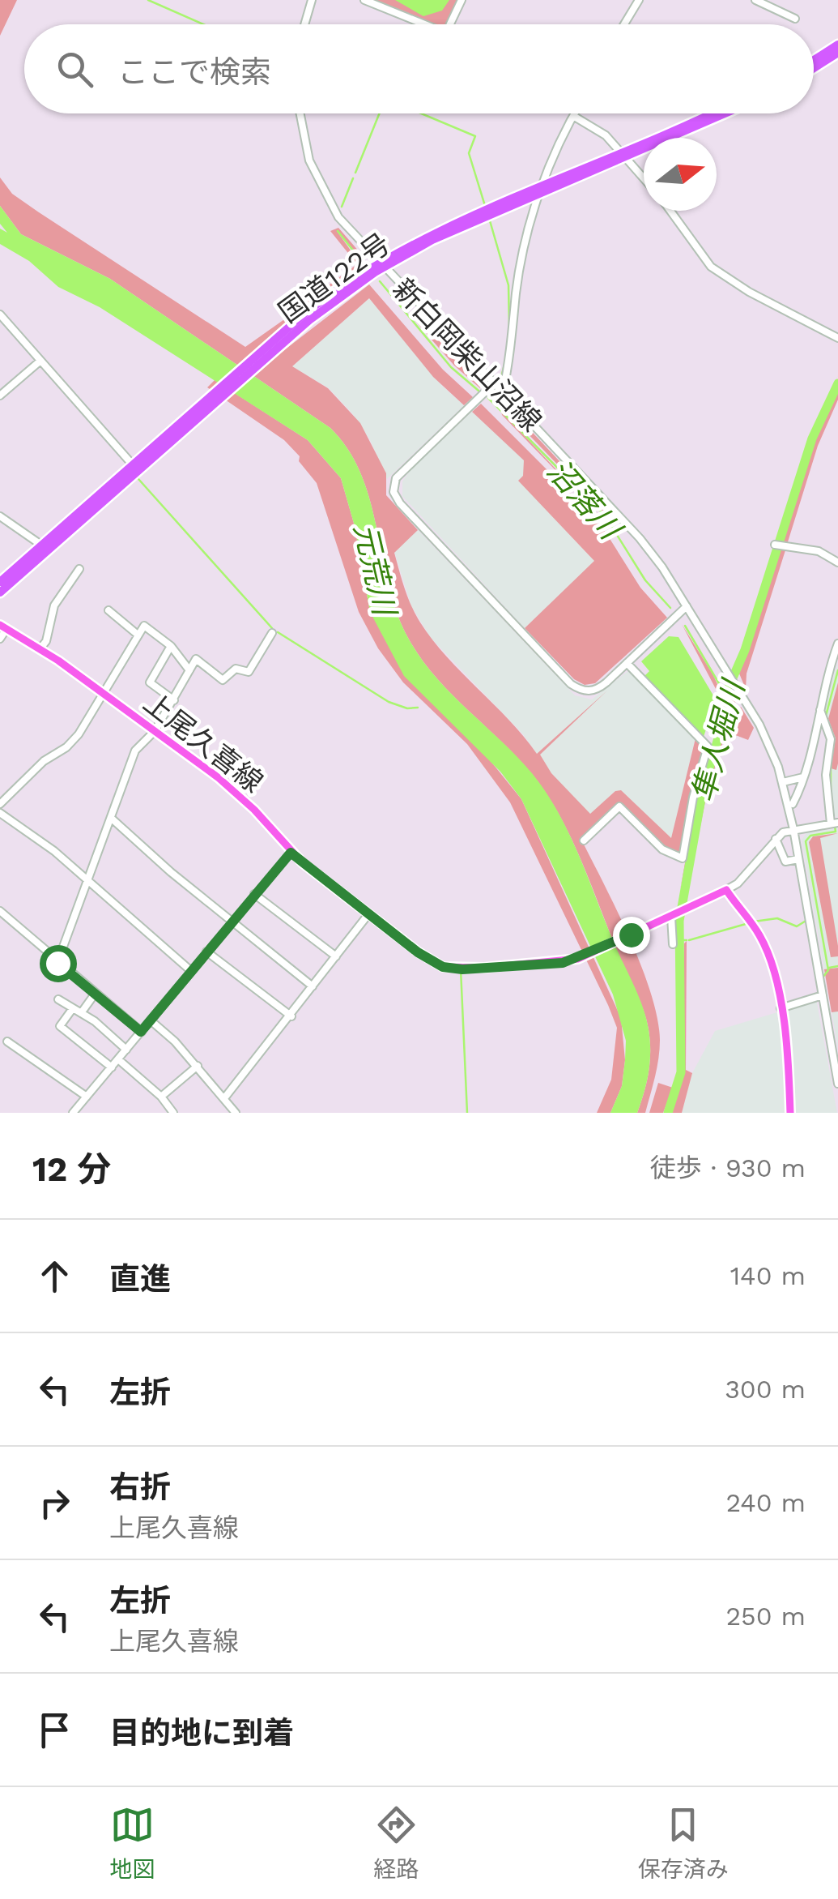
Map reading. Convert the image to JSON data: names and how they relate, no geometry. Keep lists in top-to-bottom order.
{
  "streets": {
    "highway": ["国道122号"],
    "main road": ["上尾久喜線"],
    "street": ["新白岡柴山沼線"]
  },
  "crossings": [
    ["国道122号", "新白岡柴山沼線"]
  ],
  "water": ["沼落川", "元荒川", "隼人堀川"],
  "north": "right",
  "page": {
    "search": "ここで検索",
    "heading": ["12 分", "徒歩 · 930 m"],
    "list": [
      ["直進", "140 m"],
      ["左折", "300 m"],
      ["右折", "上尾久喜線", "240 m"],
      ["左折", "上尾久喜線", "250 m"],
      "目的地に到着"
    ],
    "nav": ["地図", "経路", "保存済み"]
  }
}
